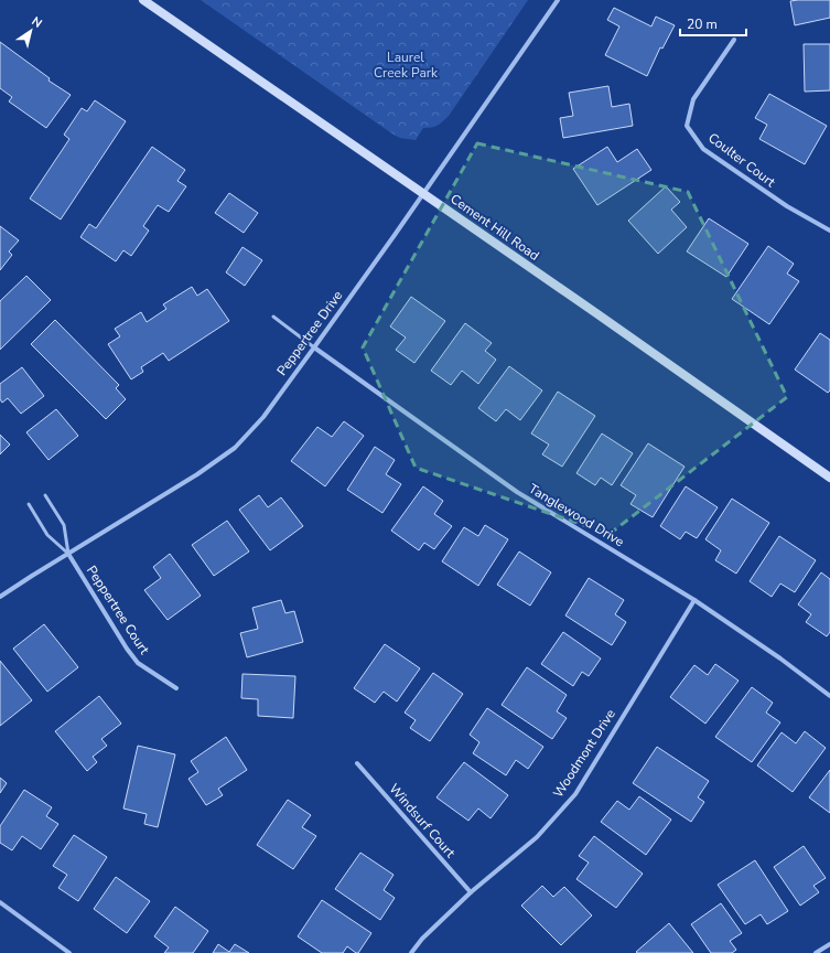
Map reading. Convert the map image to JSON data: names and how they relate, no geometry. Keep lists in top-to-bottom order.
{
  "streets": {
    "street": [
      "Coulter Court",
      "Cement Hill Road",
      "Peppertree Drive",
      "Tanglewood Drive",
      "Peppertree Court",
      "Woodmont Drive",
      "Windsurf Court"
    ]
  },
  "crossings": [
    ["Cement Hill Road", "Peppertree Drive"],
    ["Peppertree Drive", "Tanglewood Drive"],
    ["Peppertree Drive", "Peppertree Court"],
    ["Tanglewood Drive", "Woodmont Drive"],
    ["Woodmont Drive", "Windsurf Court"]
  ],
  "parks": ["Laurel Creek Park"],
  "scale_bar": "20 m",
  "north": "top right"
}
